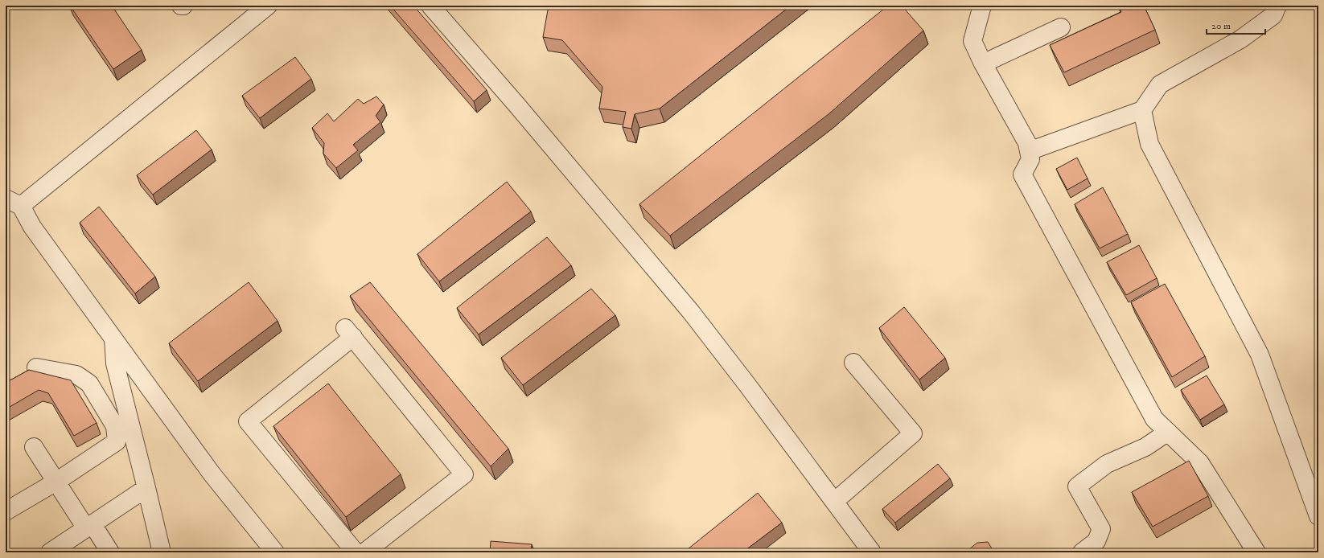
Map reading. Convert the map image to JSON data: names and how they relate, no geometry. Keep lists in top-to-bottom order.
{
  "scale_bar": "20 m"
}
